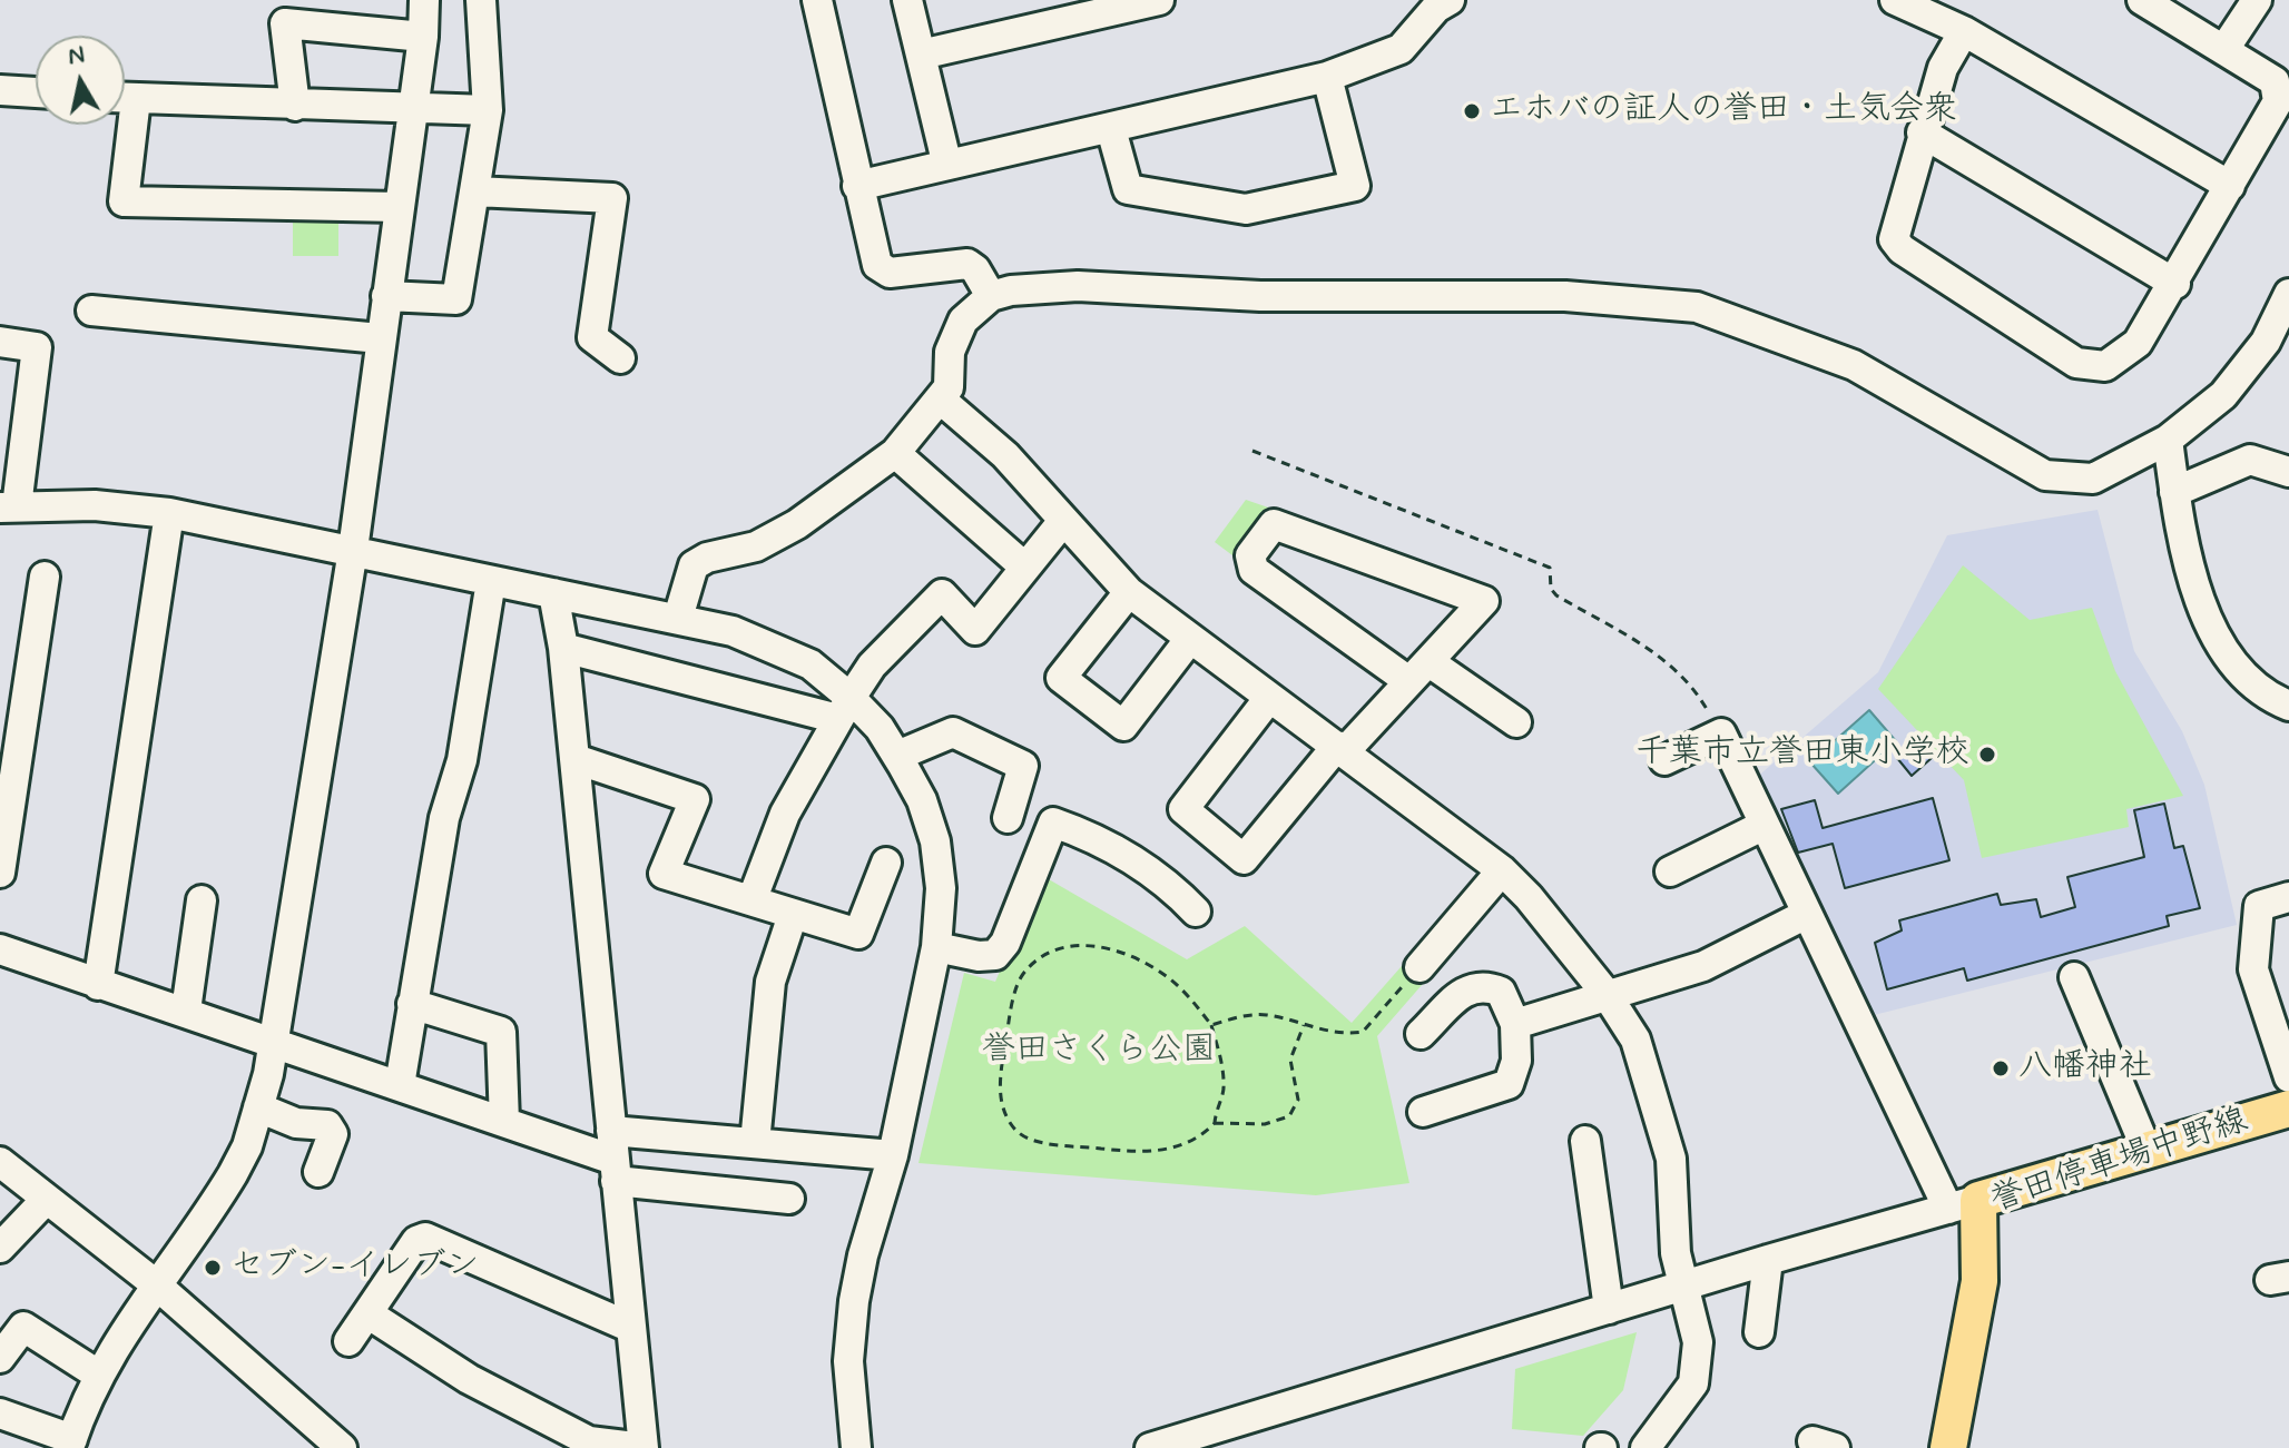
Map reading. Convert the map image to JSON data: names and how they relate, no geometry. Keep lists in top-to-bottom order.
{
  "streets": {
    "main road": ["誉田停車場中野線"]
  },
  "parks": ["誉田さくら公園"],
  "places": [
    "エホバの証人の誉田・土気会衆",
    "千葉市立誉田東小学校",
    "八幡神社",
    "セブン-イレブン"
  ],
  "north": "top"
}
